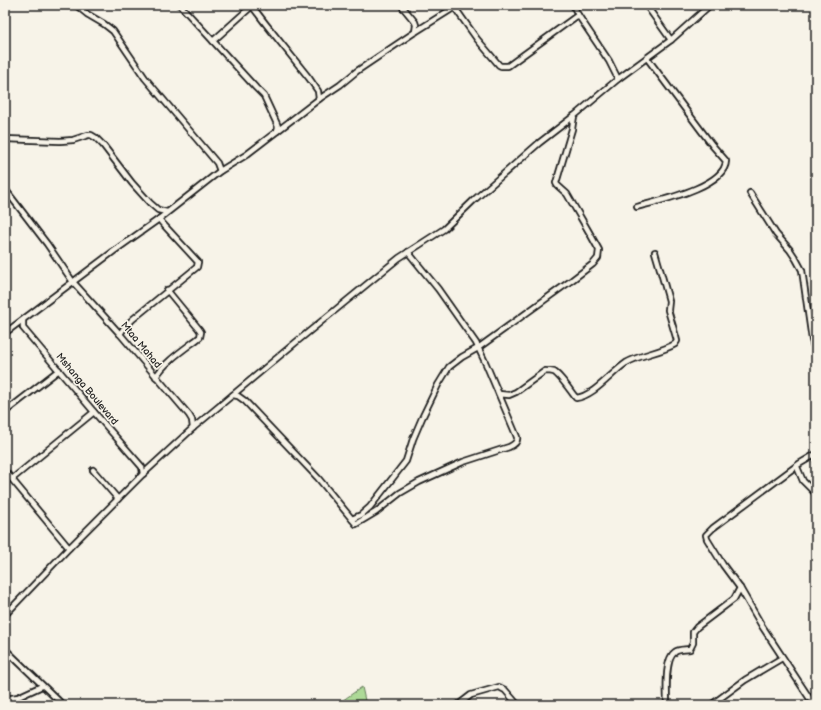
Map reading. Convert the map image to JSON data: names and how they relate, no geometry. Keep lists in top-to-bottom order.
{
  "streets": {
    "street": ["Mtaa Mahad", "Mshanga Boulevard"]
  }
}
